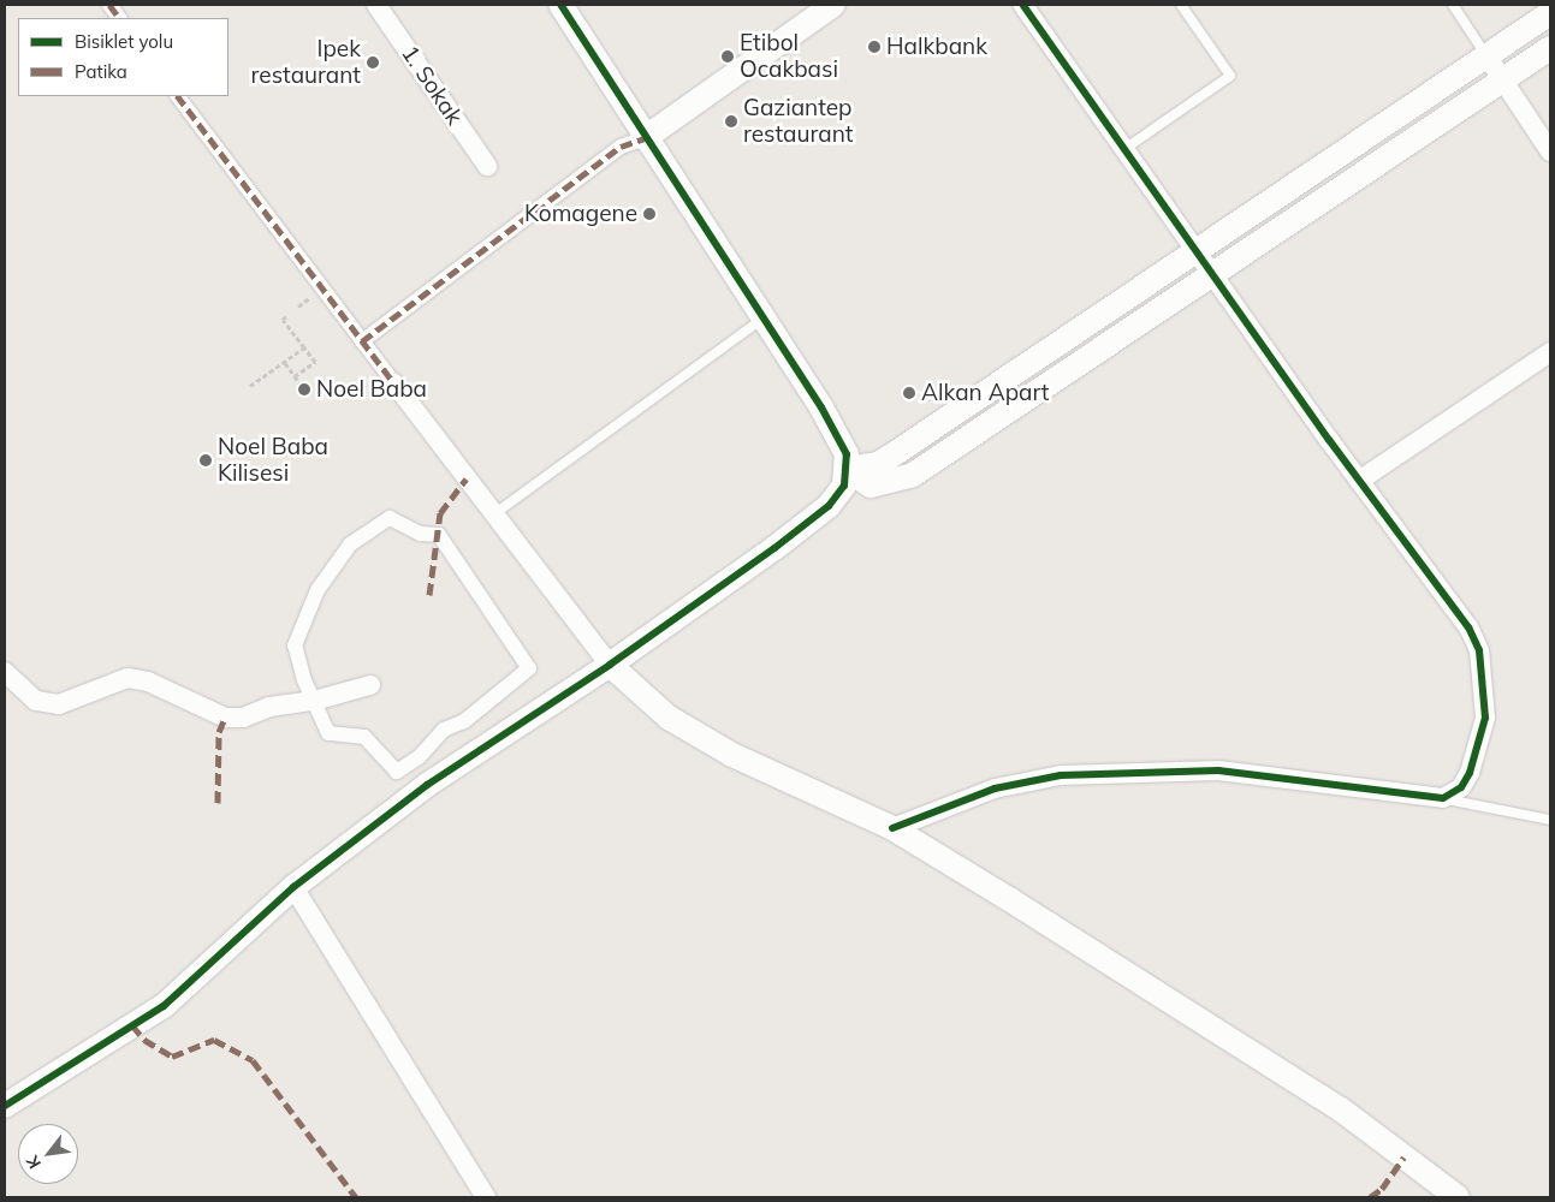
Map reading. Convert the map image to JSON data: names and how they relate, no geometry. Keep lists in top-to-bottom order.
{
  "streets": {
    "street": ["1. Sokak"]
  },
  "places": [
    "Halkbank",
    "Etibol Ocakbasi",
    "Ipek restaurant",
    "Gaziantep restaurant",
    "Komagene",
    "Noel Baba",
    "Alkan Apart",
    "Noel Baba Kilisesi"
  ],
  "legend": ["Bisiklet yolu", "Patika"],
  "north": "bottom left"
}
